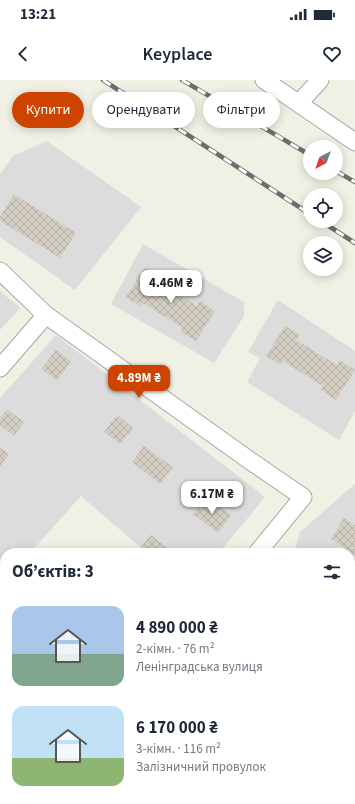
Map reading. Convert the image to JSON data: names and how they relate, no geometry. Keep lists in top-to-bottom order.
{
  "north": "bottom left",
  "page": {
    "status": "13:21",
    "header": "Keyplace",
    "chip": ["Купити", "Орендувати", "Фільтри"],
    "price": ["4.46M ₴", "4.89M ₴", "6.17M ₴"],
    "heading": "Об’єктів: 3",
    "list": [
      {
        "name": "4 890 000 ₴",
        "note": "2-кімн. · 76 m² · Ленінградська вулиця"
      },
      {
        "name": "6 170 000 ₴",
        "note": "3-кімн. · 116 m² · Залізничний провулок"
      }
    ]
  }
}
